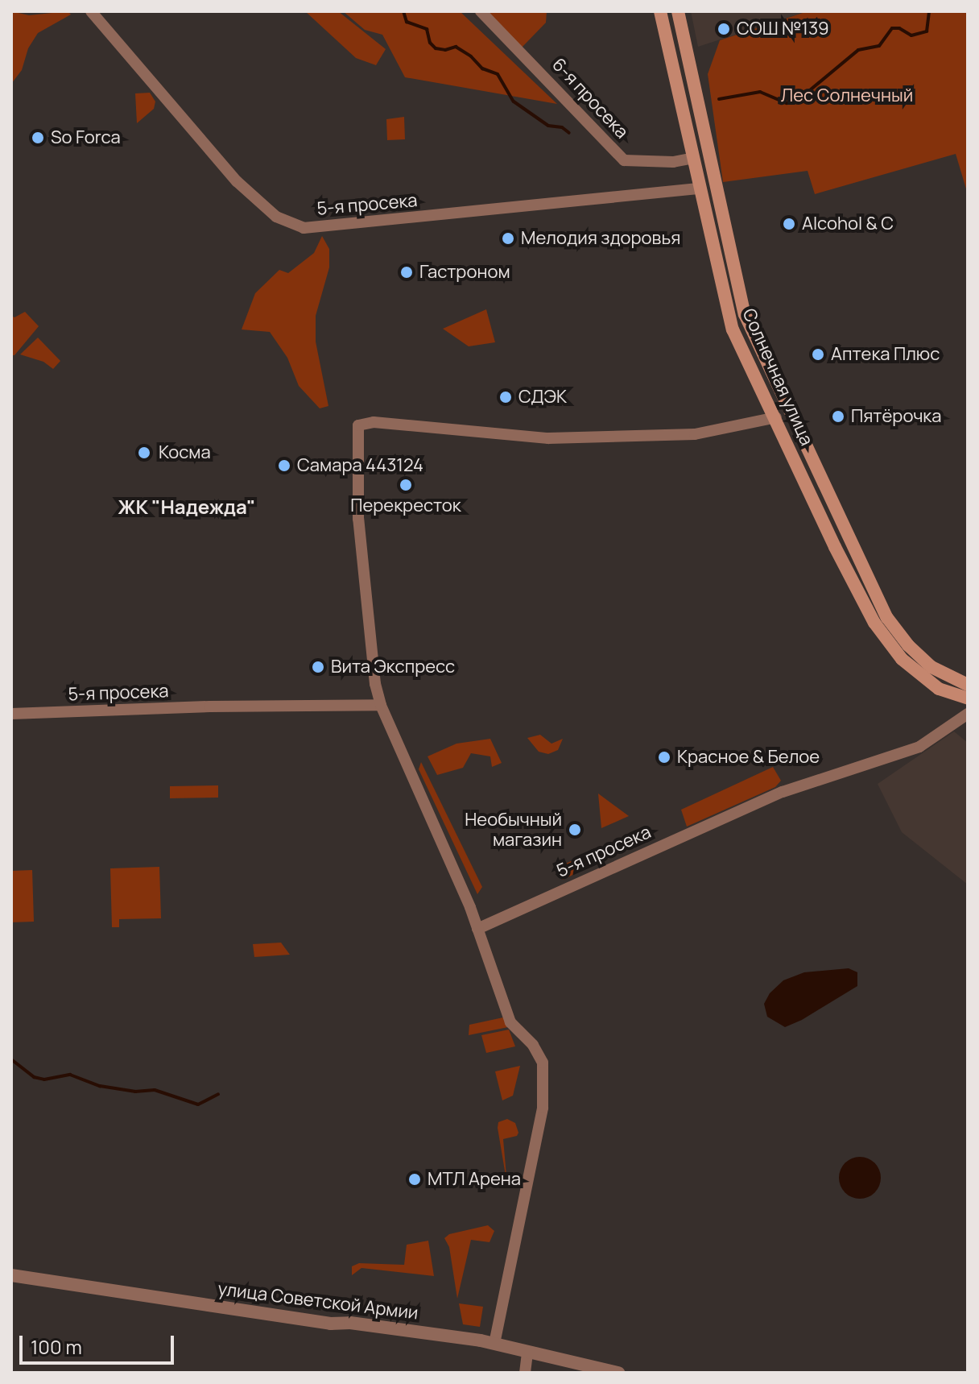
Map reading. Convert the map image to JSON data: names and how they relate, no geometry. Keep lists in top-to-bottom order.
{
  "streets": {
    "main road": ["Солнечная улица"],
    "street": ["6-я просека", "5-я просека", "улица Советской Армии"]
  },
  "crossings": [
    ["6-я просека", "Солнечная улица"],
    ["5-я просека", "Солнечная улица"]
  ],
  "districts": ["ЖК \"Надежда\""],
  "parks": ["Лес Солнечный"],
  "places": [
    "СОШ №139",
    "So Forca",
    "Alcohol & C",
    "Мелодия здоровья",
    "Гастроном",
    "Аптека Плюс",
    "СДЭК",
    "Пятёрочка",
    "Косма",
    "Самара 443124",
    "Перекресток",
    "Вита Экспресс",
    "Красное & Белое",
    "Необычный магазин",
    "МТЛ Арена"
  ],
  "scale_bar": "100 m"
}
